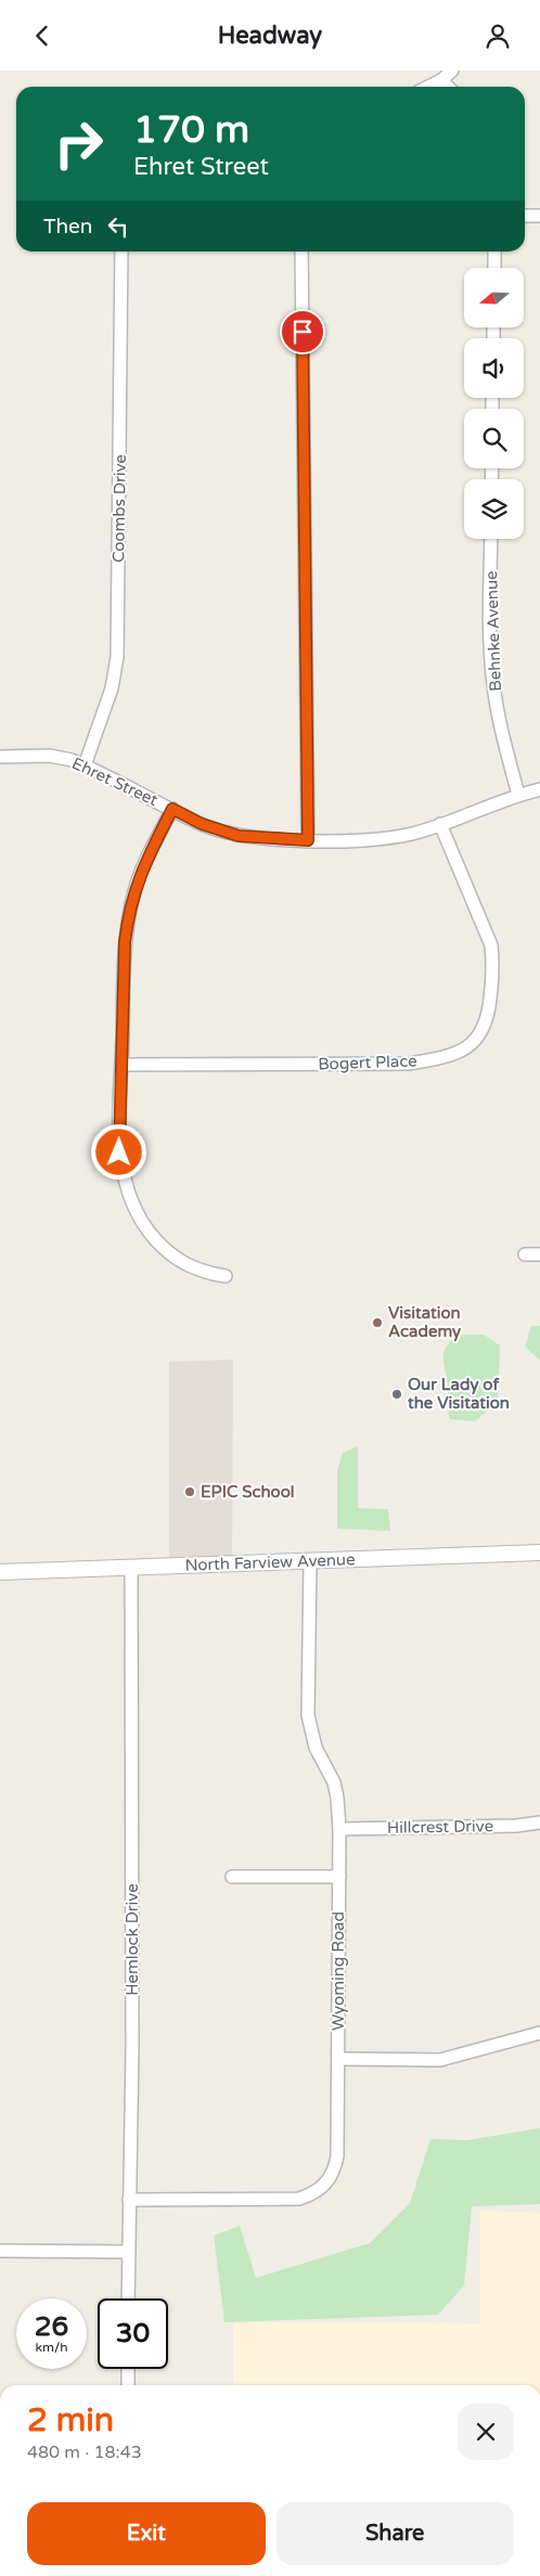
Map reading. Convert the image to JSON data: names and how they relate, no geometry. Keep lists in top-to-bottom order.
{
  "streets": {
    "street": [
      "Coombs Drive",
      "Behnke Avenue",
      "Ehret Street",
      "Bogert Place",
      "North Farview Avenue",
      "Hillcrest Drive",
      "Hemlock Drive",
      "Wyoming Road"
    ]
  },
  "crossings": [
    ["Coombs Drive", "Ehret Street"],
    ["Behnke Avenue", "Ehret Street"],
    ["Ehret Street", "Bogert Place"],
    ["North Farview Avenue", "Hemlock Drive"],
    ["North Farview Avenue", "Wyoming Road"],
    ["Hillcrest Drive", "Wyoming Road"],
    ["Hemlock Drive", "Wyoming Road"]
  ],
  "places": ["Visitation Academy", "Our Lady of the Visitation", "EPIC School"],
  "north": "left",
  "page": {
    "header": "Headway",
    "turn": ["170 m", "Ehret Street"],
    "then": "Then",
    "speed": "26 km/h",
    "limit": "30",
    "heading": ["2 min", "480 m · 18:43"],
    "buttons": ["Exit", "Share"]
  }
}
